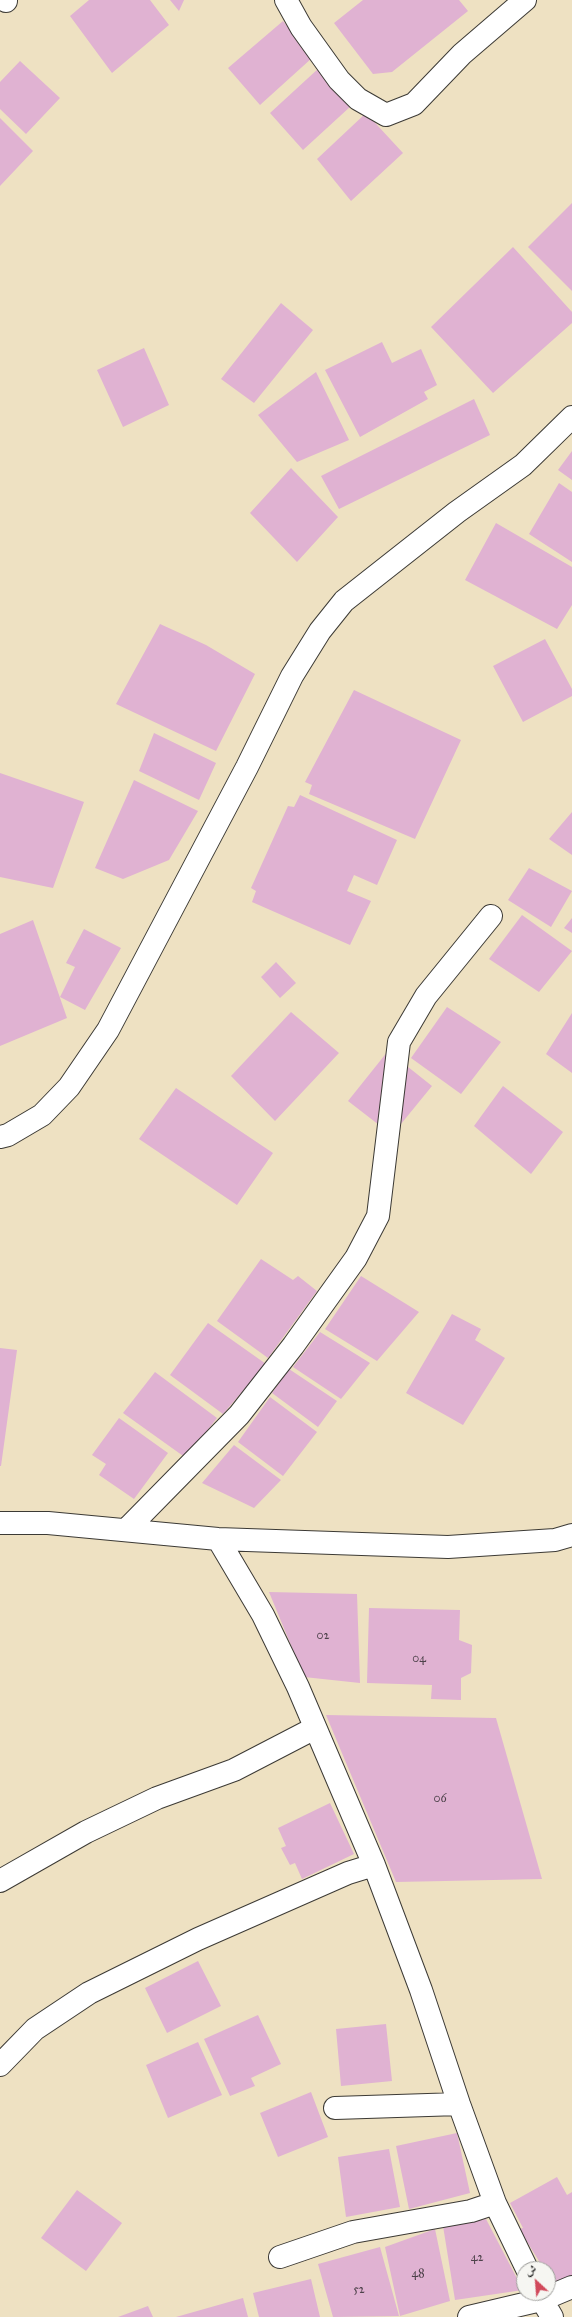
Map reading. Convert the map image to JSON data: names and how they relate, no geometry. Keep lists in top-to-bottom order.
{
  "house_numbers": [
    "02",
    "04",
    "06",
    "42",
    "48",
    "52"
  ],
  "north": "top left"
}
